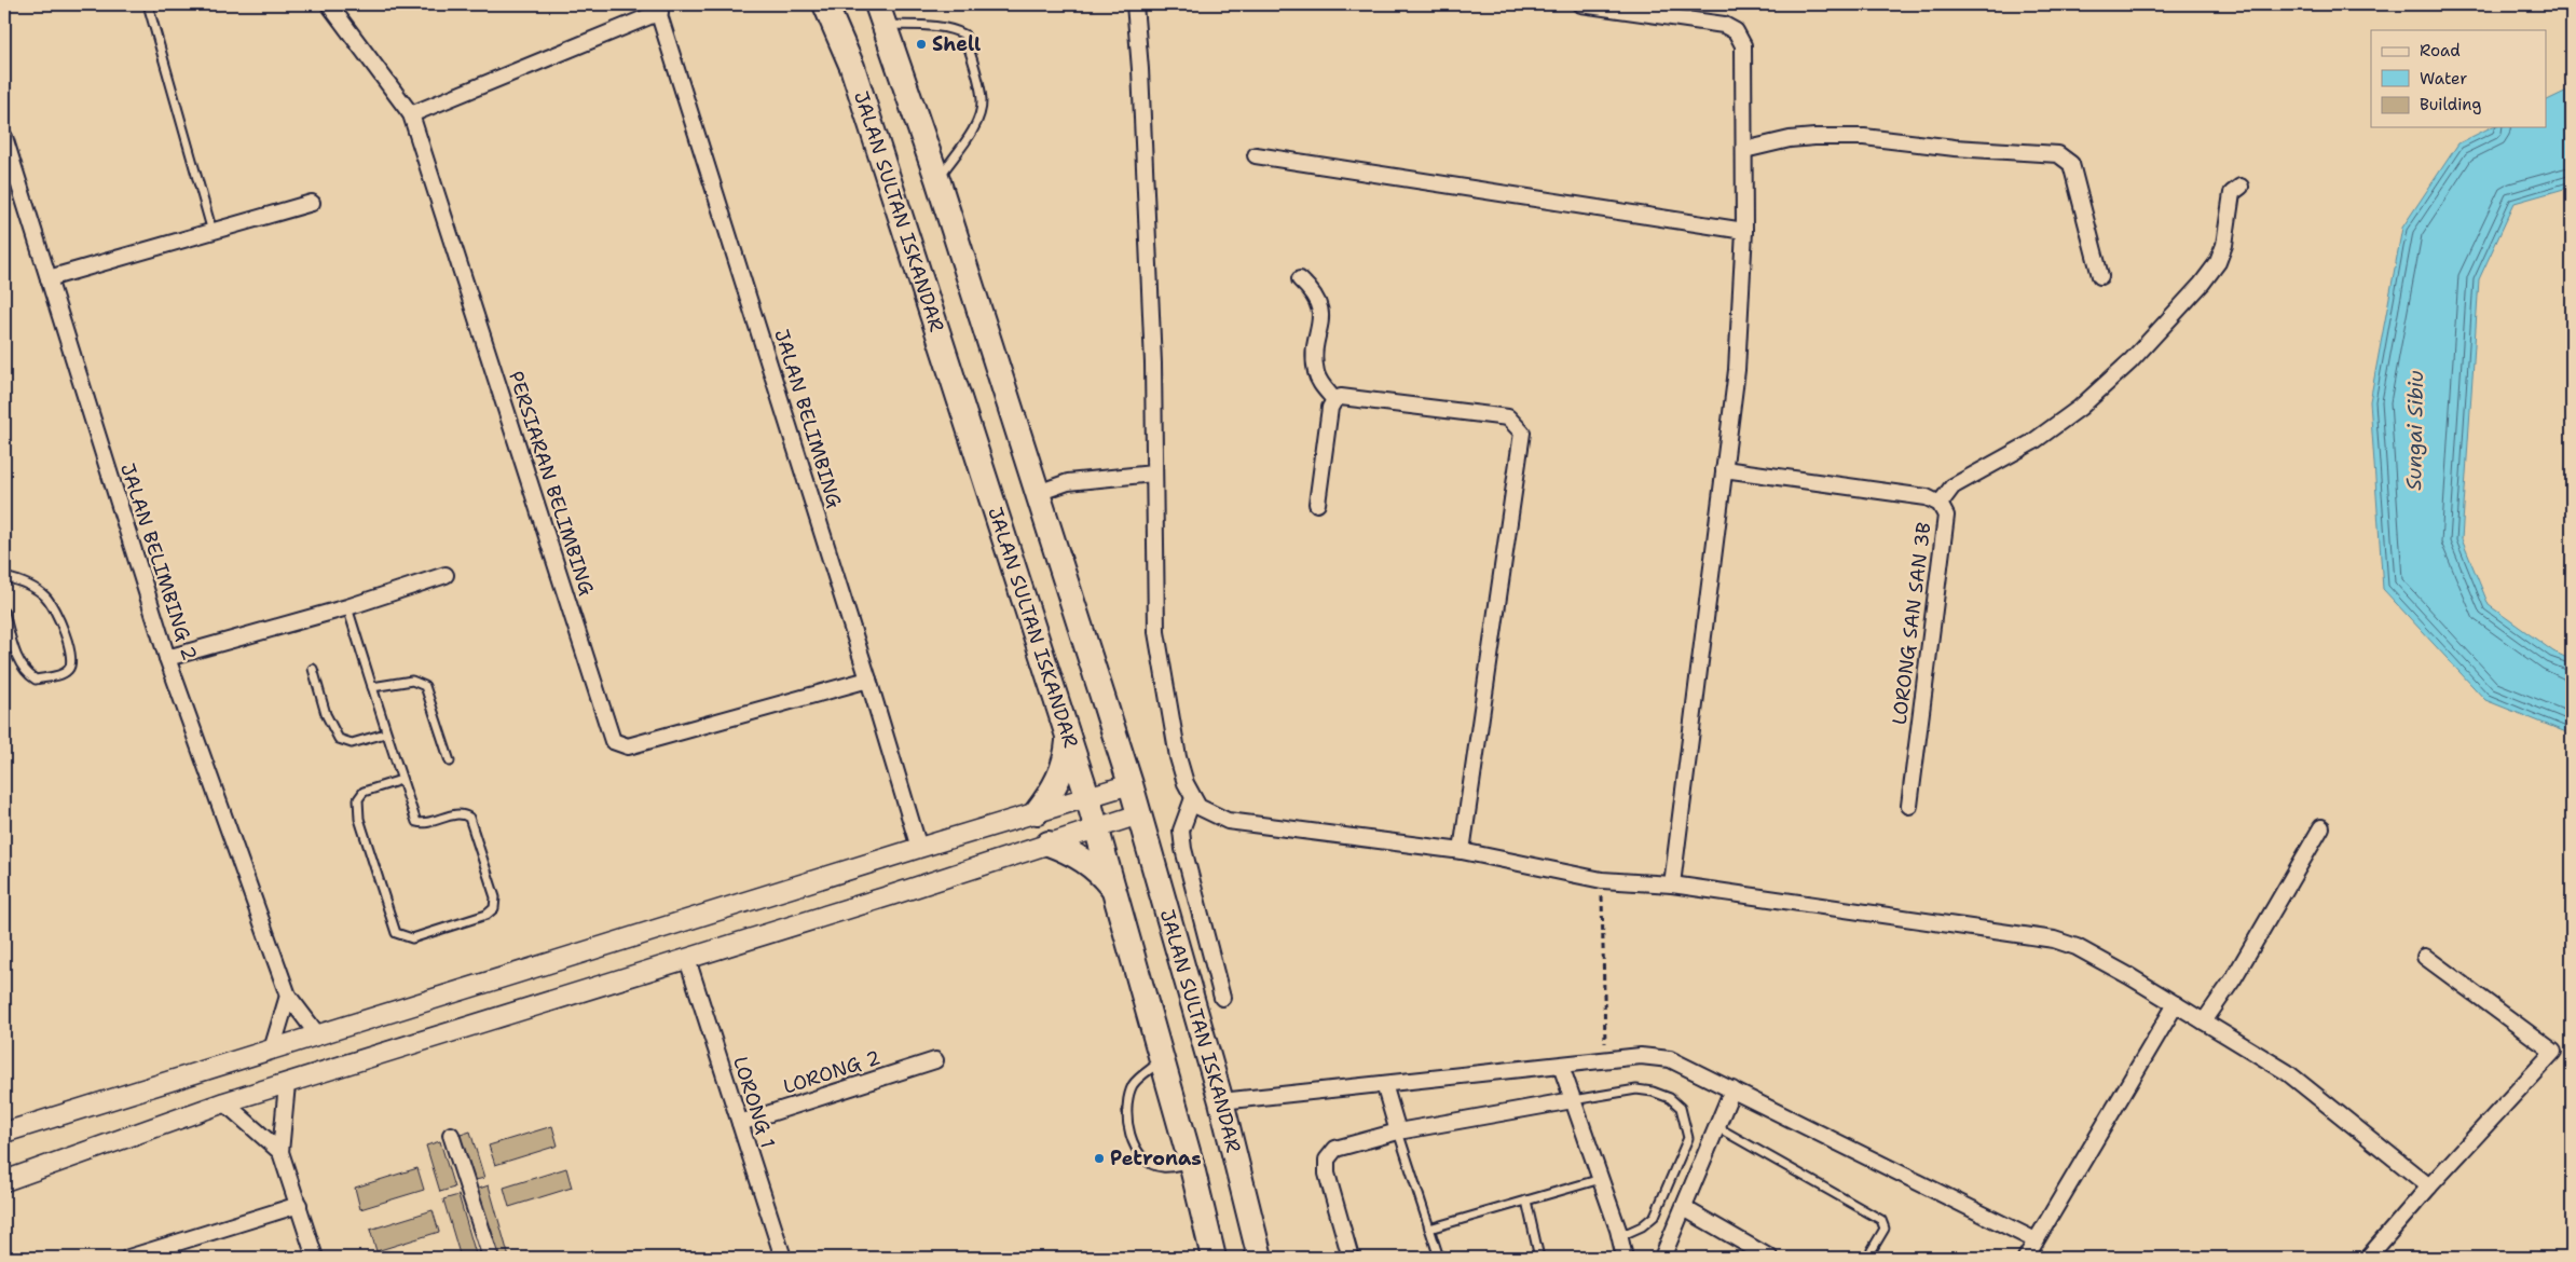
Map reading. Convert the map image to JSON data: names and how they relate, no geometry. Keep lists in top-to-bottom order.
{
  "streets": {
    "main road": ["JALAN SULTAN ISKANDAR"],
    "street": [
      "JALAN BELIMBING",
      "PERSIARAN BELIMBING",
      "JALAN BELIMBING 2",
      "LORONG SAN SAN 3B",
      "LORONG 2",
      "LORONG 1"
    ]
  },
  "crossings": [
    ["JALAN BELIMBING", "PERSIARAN BELIMBING"],
    ["LORONG 2", "LORONG 1"]
  ],
  "water": ["Sungai Sibiu"],
  "places": ["Shell", "Petronas"],
  "legend": ["Road", "Water", "Building"]
}
